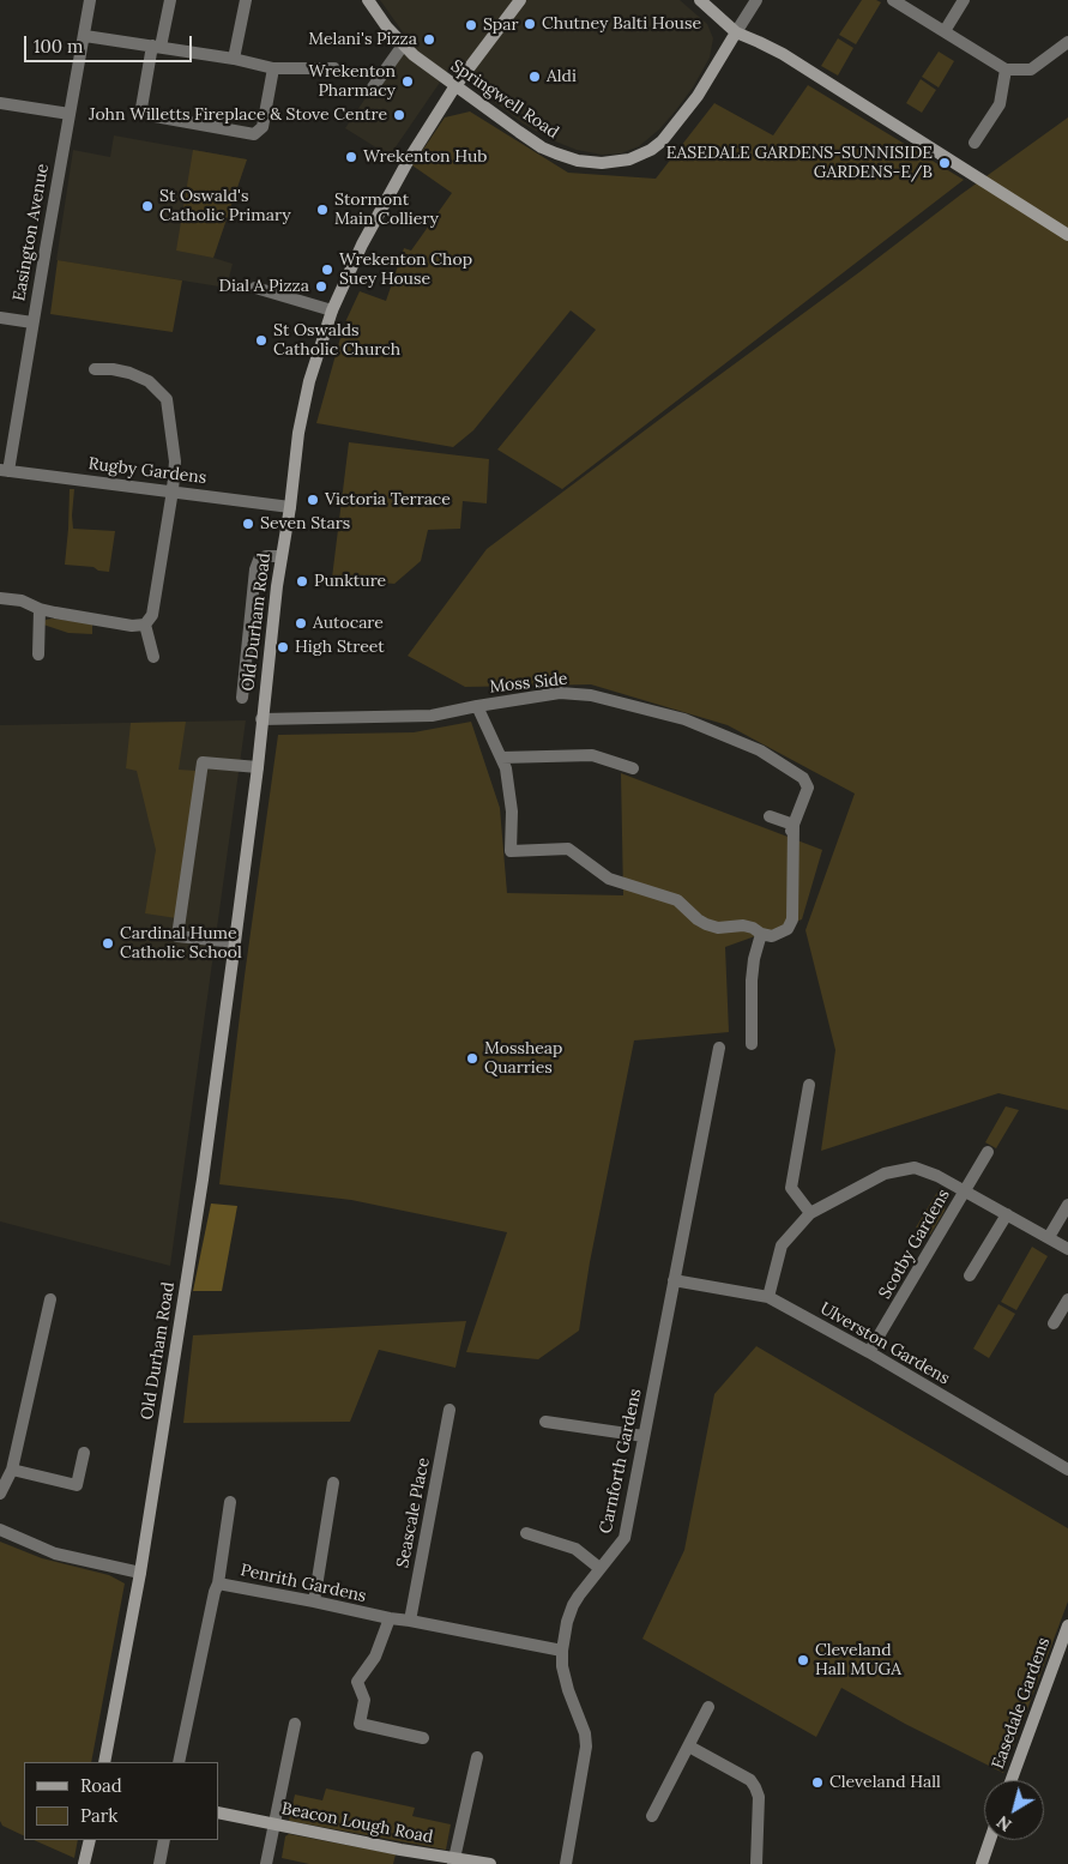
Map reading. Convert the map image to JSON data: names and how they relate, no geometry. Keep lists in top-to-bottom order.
{
  "streets": {
    "main road": [
      "Springwell Road",
      "Old Durham Road",
      "Easedale Gardens",
      "Beacon Lough Road"
    ],
    "street": [
      "Easington Avenue",
      "Rugby Gardens",
      "Moss Side",
      "Scotby Gardens",
      "Ulverston Gardens",
      "Carnforth Gardens",
      "Seascale Place",
      "Penrith Gardens"
    ]
  },
  "crossings": [
    ["Springwell Road", "Old Durham Road"],
    ["Easington Avenue", "Rugby Gardens"],
    ["Rugby Gardens", "Old Durham Road"],
    ["Old Durham Road", "Moss Side"],
    ["Scotby Gardens", "Ulverston Gardens"],
    ["Ulverston Gardens", "Carnforth Gardens"],
    ["Carnforth Gardens", "Penrith Gardens"],
    ["Seascale Place", "Penrith Gardens"]
  ],
  "places": [
    "Chutney Balti House",
    "Spar",
    "Melani's Pizza",
    "Aldi",
    "Wrekenton Pharmacy",
    "John Willetts Fireplace & Stove Centre",
    "Wrekenton Hub",
    "EASEDALE GARDENS-SUNNISIDE GARDENS-E/B",
    "St Oswald's Catholic Primary",
    "Stormont Main Colliery",
    "Wrekenton Chop Suey House",
    "Dial A Pizza",
    "St Oswalds Catholic Church",
    "Victoria Terrace",
    "Seven Stars",
    "Punkture",
    "Autocare",
    "High Street",
    "Cardinal Hume Catholic School",
    "Mossheap Quarries",
    "Cleveland Hall MUGA",
    "Cleveland Hall"
  ],
  "legend": ["Road", "Park"],
  "scale_bar": "100 m",
  "north": "bottom left"
}
